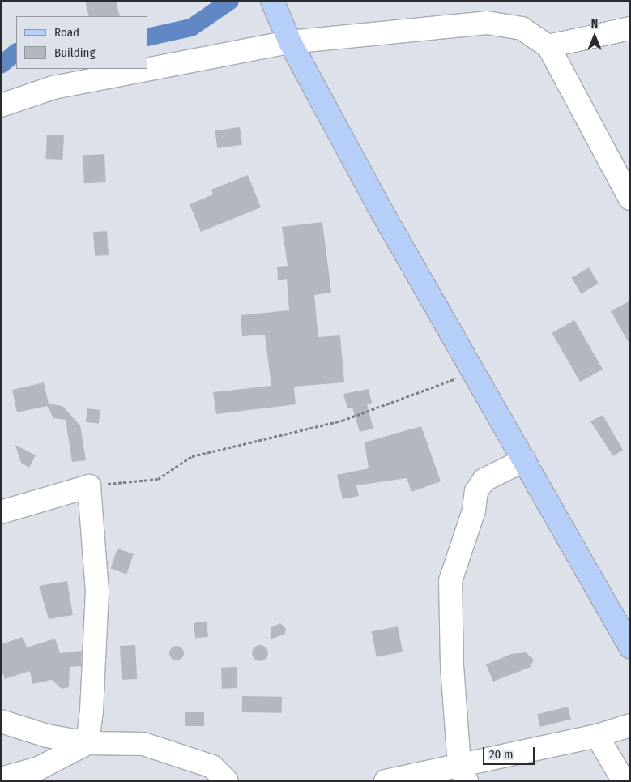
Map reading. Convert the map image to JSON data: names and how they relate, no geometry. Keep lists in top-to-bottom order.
{
  "legend": ["Road", "Building"],
  "scale_bar": "20 m",
  "north": "top"
}
